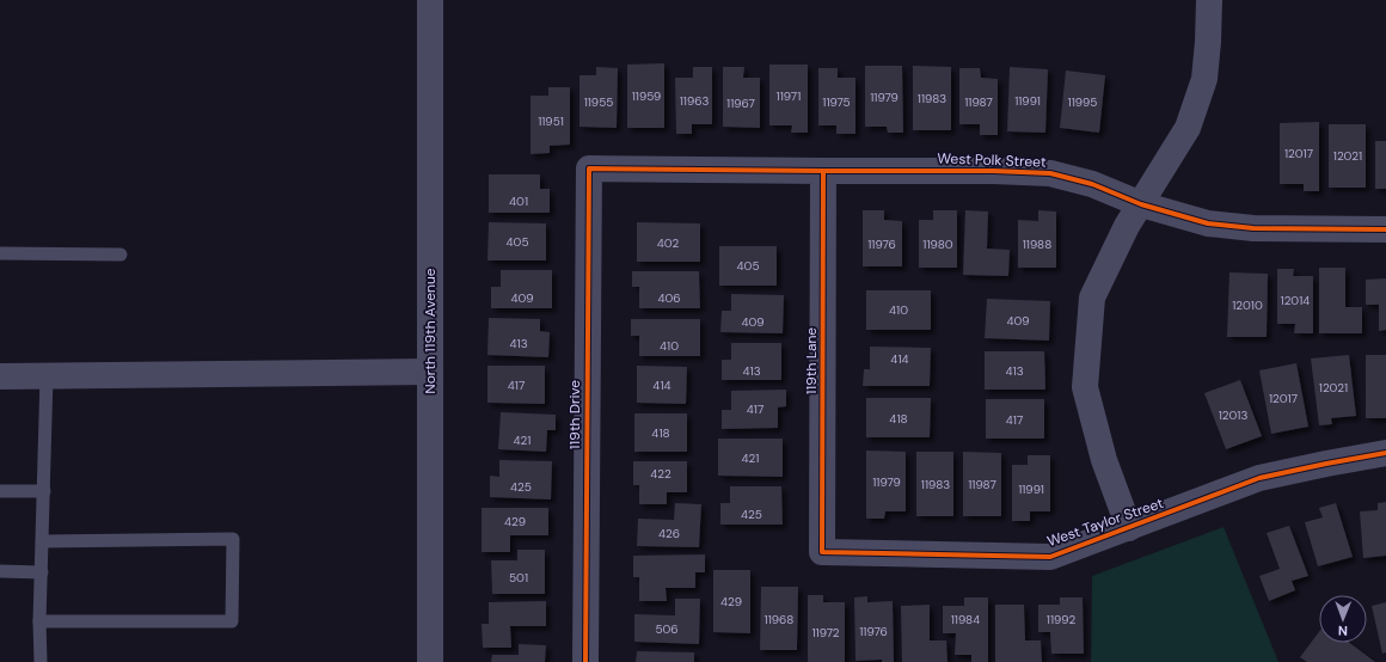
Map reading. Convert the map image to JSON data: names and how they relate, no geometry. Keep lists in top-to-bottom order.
{
  "streets": {
    "street": [
      "West Polk Street",
      "North 119th Avenue",
      "119th Lane",
      "119th Drive",
      "West Taylor Street"
    ]
  },
  "crossings": [
    ["West Polk Street", "119th Lane"],
    ["West Polk Street", "119th Drive"],
    ["119th Lane", "West Taylor Street"]
  ],
  "house_numbers": [
    "11959",
    "11971",
    "11979",
    "11983",
    "11963",
    "11991",
    "11955",
    "11975",
    "11987",
    "11995",
    "11967",
    "11951",
    "12017",
    "12021",
    "401",
    "405",
    "402",
    "11976",
    "11980",
    "11988",
    "405",
    "409",
    "406",
    "12014",
    "12010",
    "410",
    "409",
    "409",
    "413",
    "410",
    "414",
    "413",
    "413",
    "417",
    "414",
    "12021",
    "12017",
    "417",
    "12013",
    "418",
    "417",
    "418",
    "421",
    "421",
    "422",
    "11979",
    "11983",
    "11987",
    "425",
    "11991",
    "425",
    "429",
    "426",
    "501",
    "429",
    "11968",
    "11984",
    "11992",
    "506",
    "11976",
    "11972"
  ],
  "north": "bottom"
}
